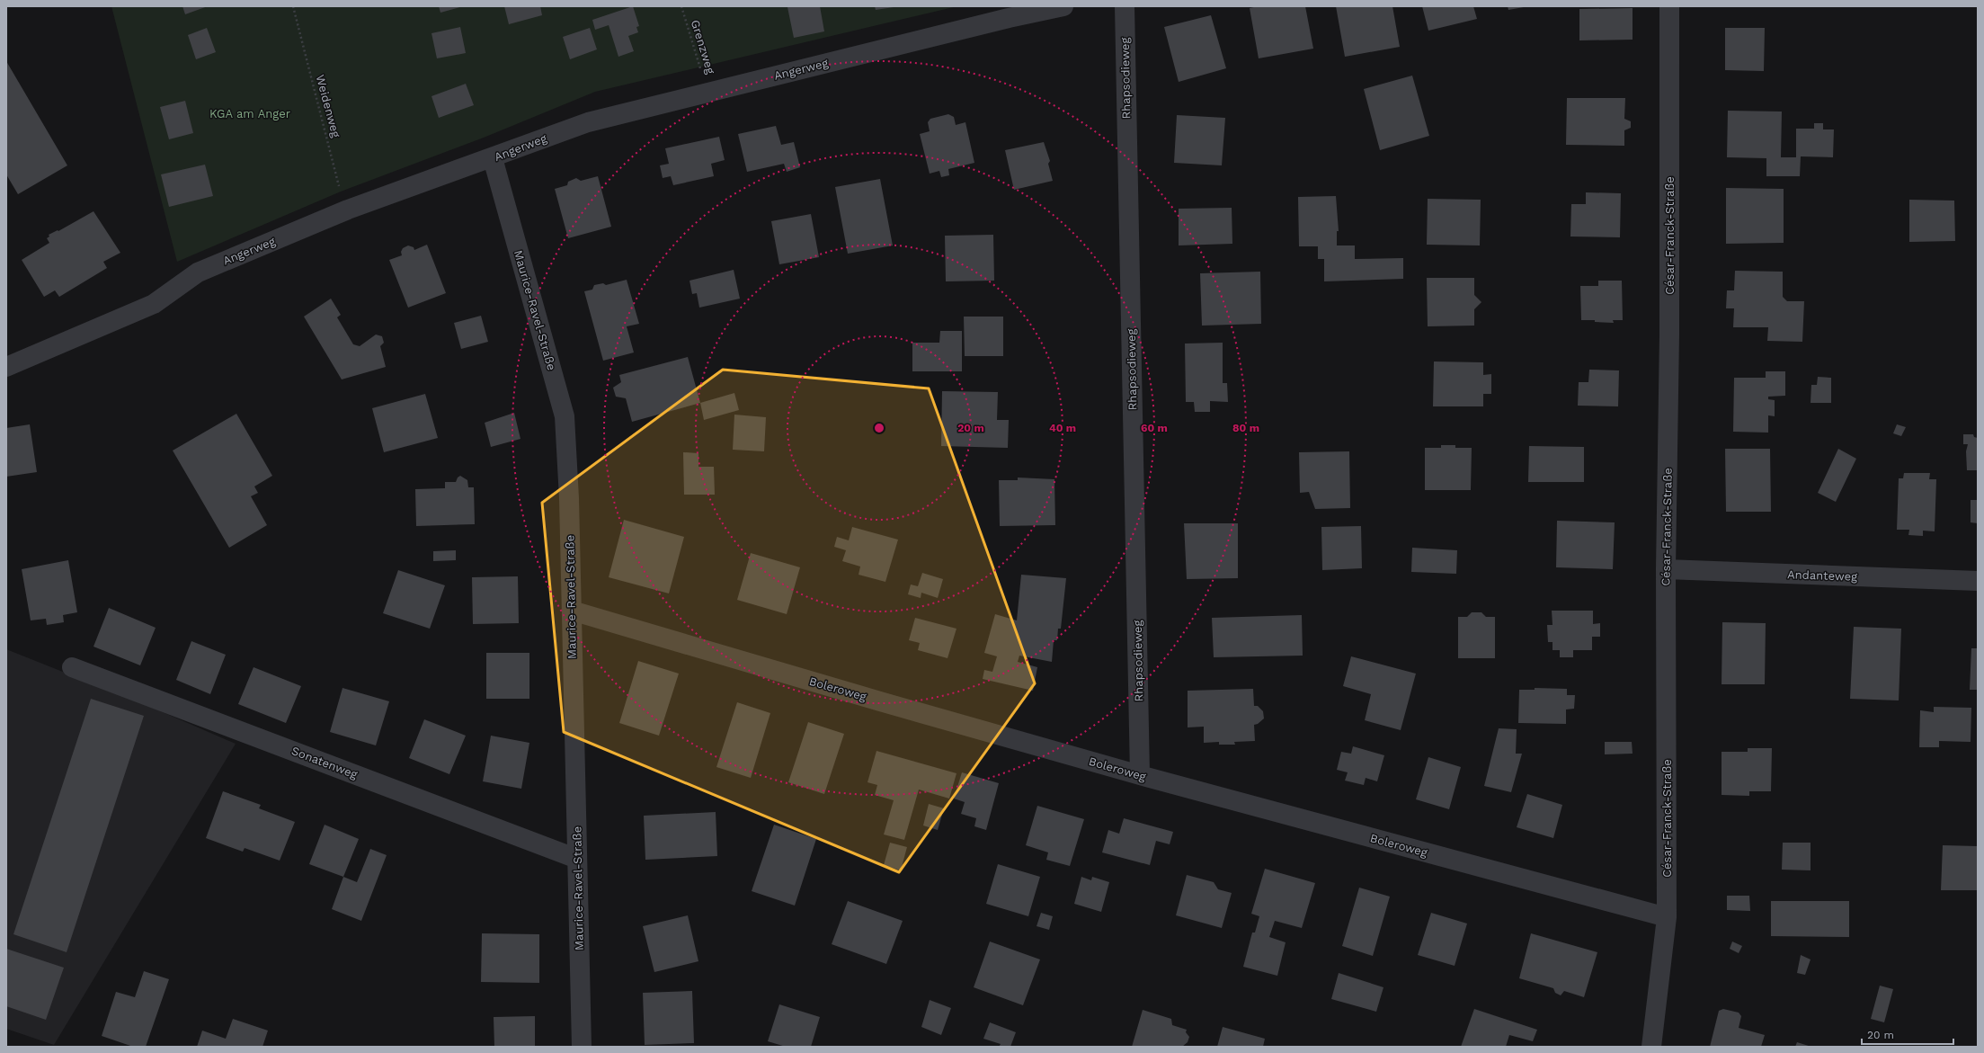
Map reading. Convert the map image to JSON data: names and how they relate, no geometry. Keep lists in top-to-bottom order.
{
  "streets": {
    "street": [
      "Angerweg",
      "Rhapsodieweg",
      "César-Franck-Straße",
      "Maurice-Ravel-Straße",
      "Andanteweg",
      "Boleroweg",
      "Sonatenweg"
    ],
    "path": ["Grenzweg", "Weidenweg"]
  },
  "crossings": [
    ["Grenzweg", "Angerweg"],
    ["Angerweg", "Weidenweg"],
    ["Angerweg", "Maurice-Ravel-Straße"],
    ["Rhapsodieweg", "Boleroweg"],
    ["César-Franck-Straße", "Andanteweg"],
    ["César-Franck-Straße", "Boleroweg"],
    ["Maurice-Ravel-Straße", "Boleroweg"],
    ["Maurice-Ravel-Straße", "Sonatenweg"]
  ],
  "parks": ["KGA am Anger"],
  "scale_bar": "20 m",
  "rings": [
    "20 m",
    "40 m",
    "60 m",
    "80 m"
  ]
}
